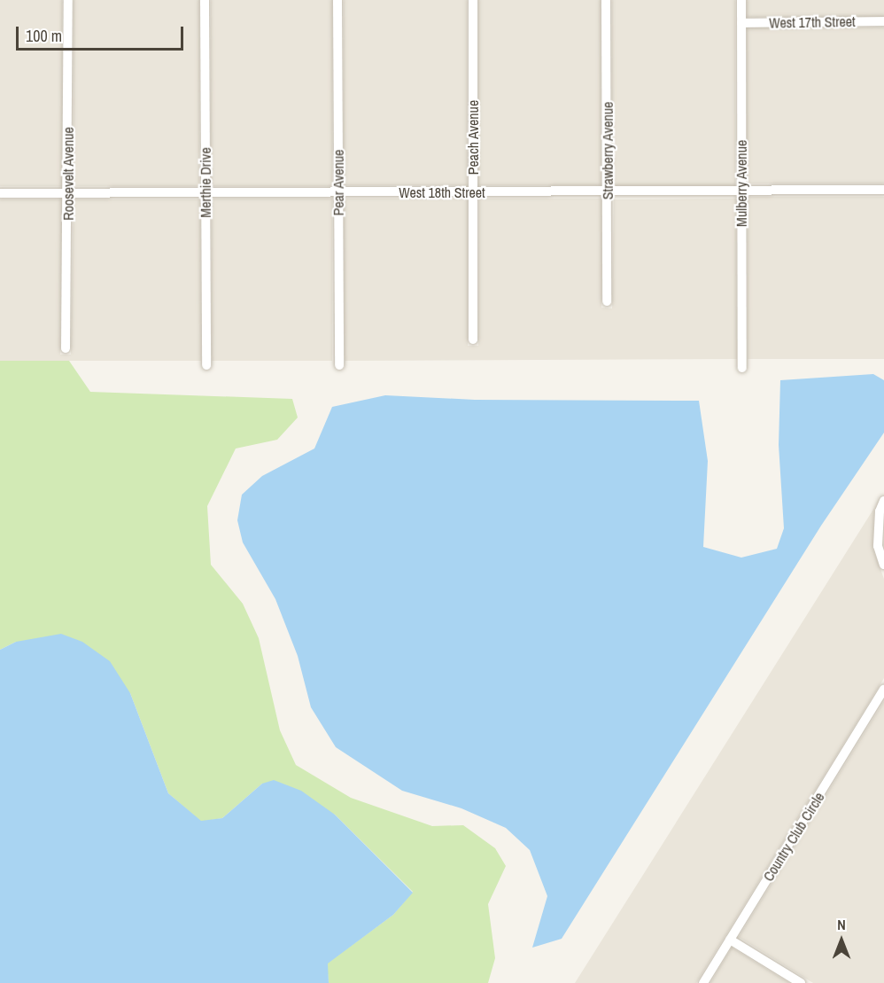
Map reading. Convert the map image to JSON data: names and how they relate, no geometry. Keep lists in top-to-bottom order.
{
  "streets": {
    "street": [
      "West 17th Street",
      "Peach Avenue",
      "Strawberry Avenue",
      "Roosevelt Avenue",
      "Merthie Drive",
      "Pear Avenue",
      "Mulberry Avenue",
      "West 18th Street",
      "Country Club Circle"
    ]
  },
  "crossings": [
    ["West 17th Street", "Mulberry Avenue"],
    ["Peach Avenue", "West 18th Street"],
    ["Strawberry Avenue", "West 18th Street"],
    ["Roosevelt Avenue", "West 18th Street"],
    ["Merthie Drive", "West 18th Street"],
    ["Pear Avenue", "West 18th Street"],
    ["Mulberry Avenue", "West 18th Street"]
  ],
  "scale_bar": "100 m",
  "north": "top"
}
